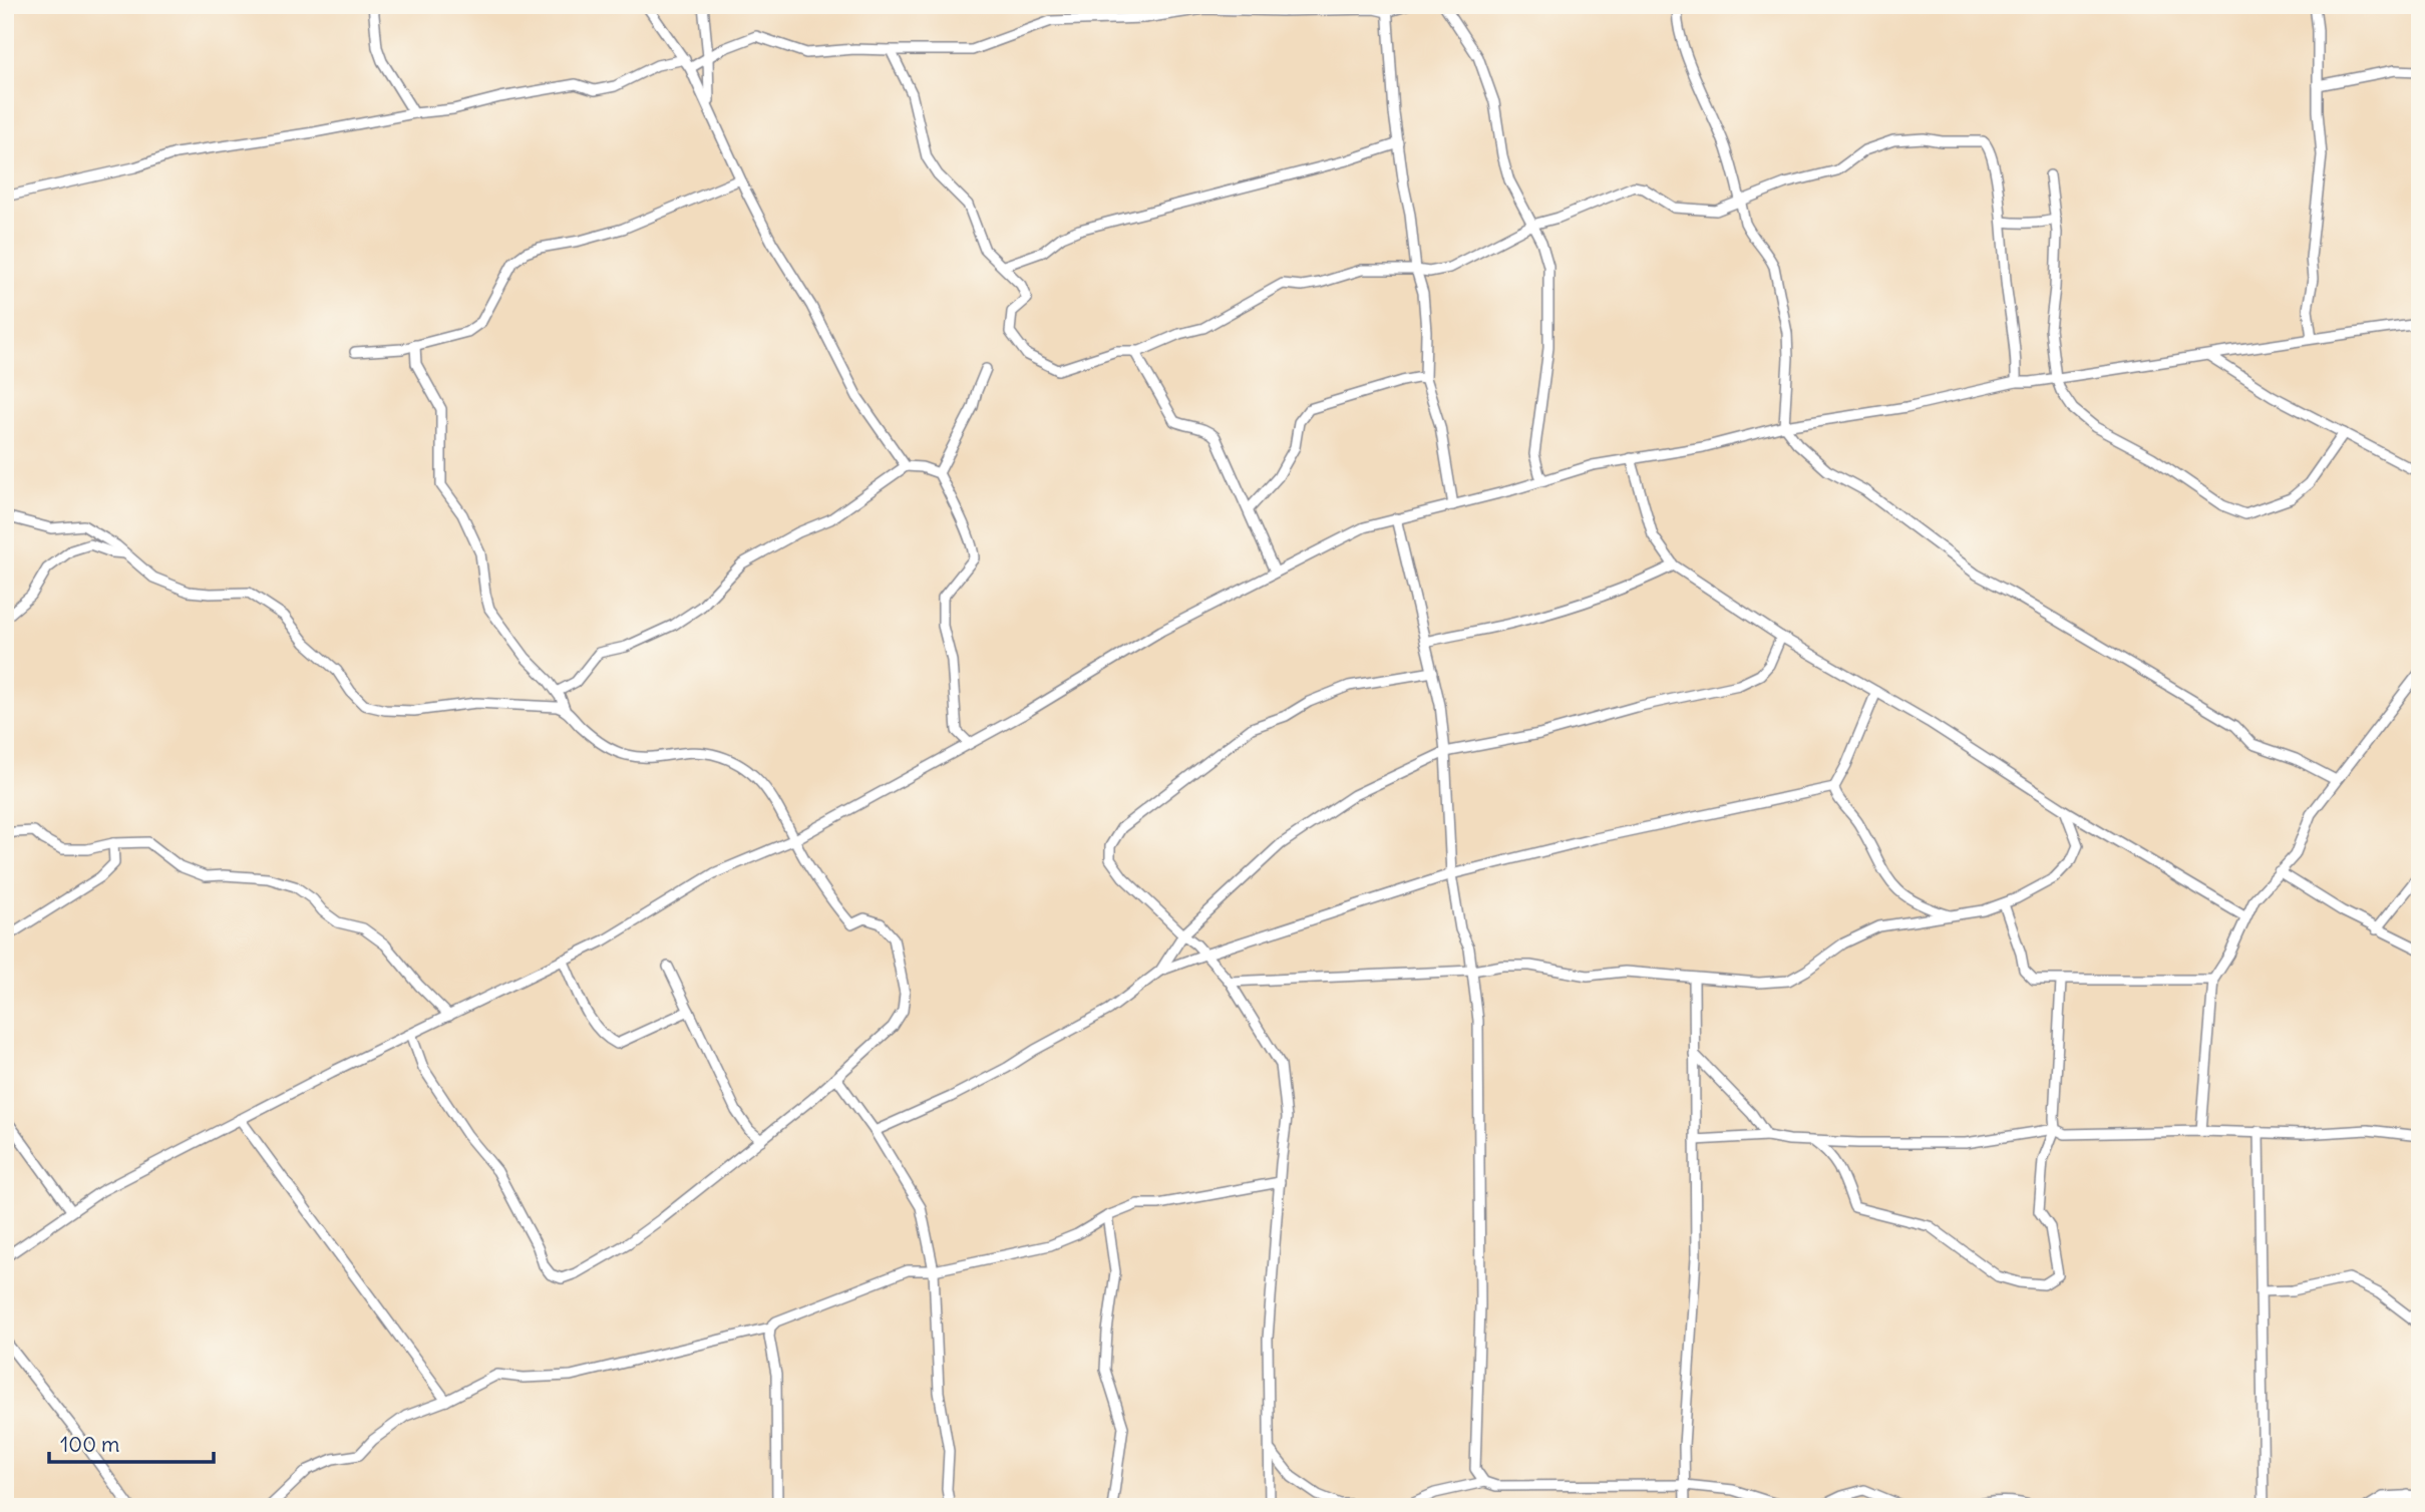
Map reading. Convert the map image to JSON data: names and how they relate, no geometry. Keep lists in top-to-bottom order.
{
  "scale_bar": "100 m"
}
